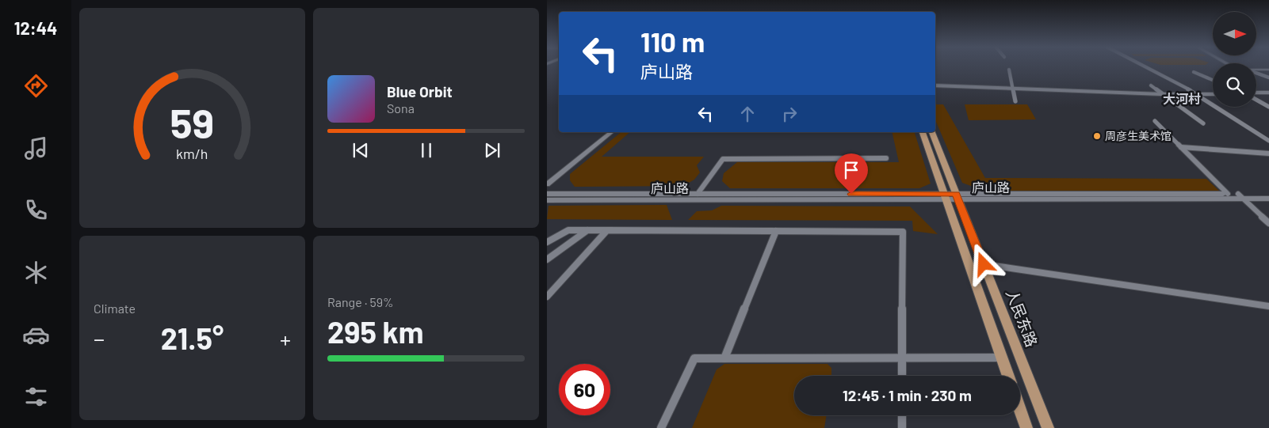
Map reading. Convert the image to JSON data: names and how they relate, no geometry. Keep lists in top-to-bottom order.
{
  "streets": {
    "main road": ["庐山路", "人民东路"]
  },
  "crossings": [
    ["庐山路", "人民东路"]
  ],
  "districts": ["大河村"],
  "places": ["周彦生美术馆"],
  "north": "right",
  "page": {
    "tabs": "12:44",
    "turn": ["110 m", "庐山路"],
    "song": ["Blue Orbit", "Sona"],
    "tile": [
      "Climate",
      ["Range · 59%", "295 km"]
    ],
    "heat": ["−", "21.5°", "+"],
    "limit": "60",
    "trip": "12:45 · 1 min · 230 m",
    "gauge": ["59", "km/h"]
  }
}
